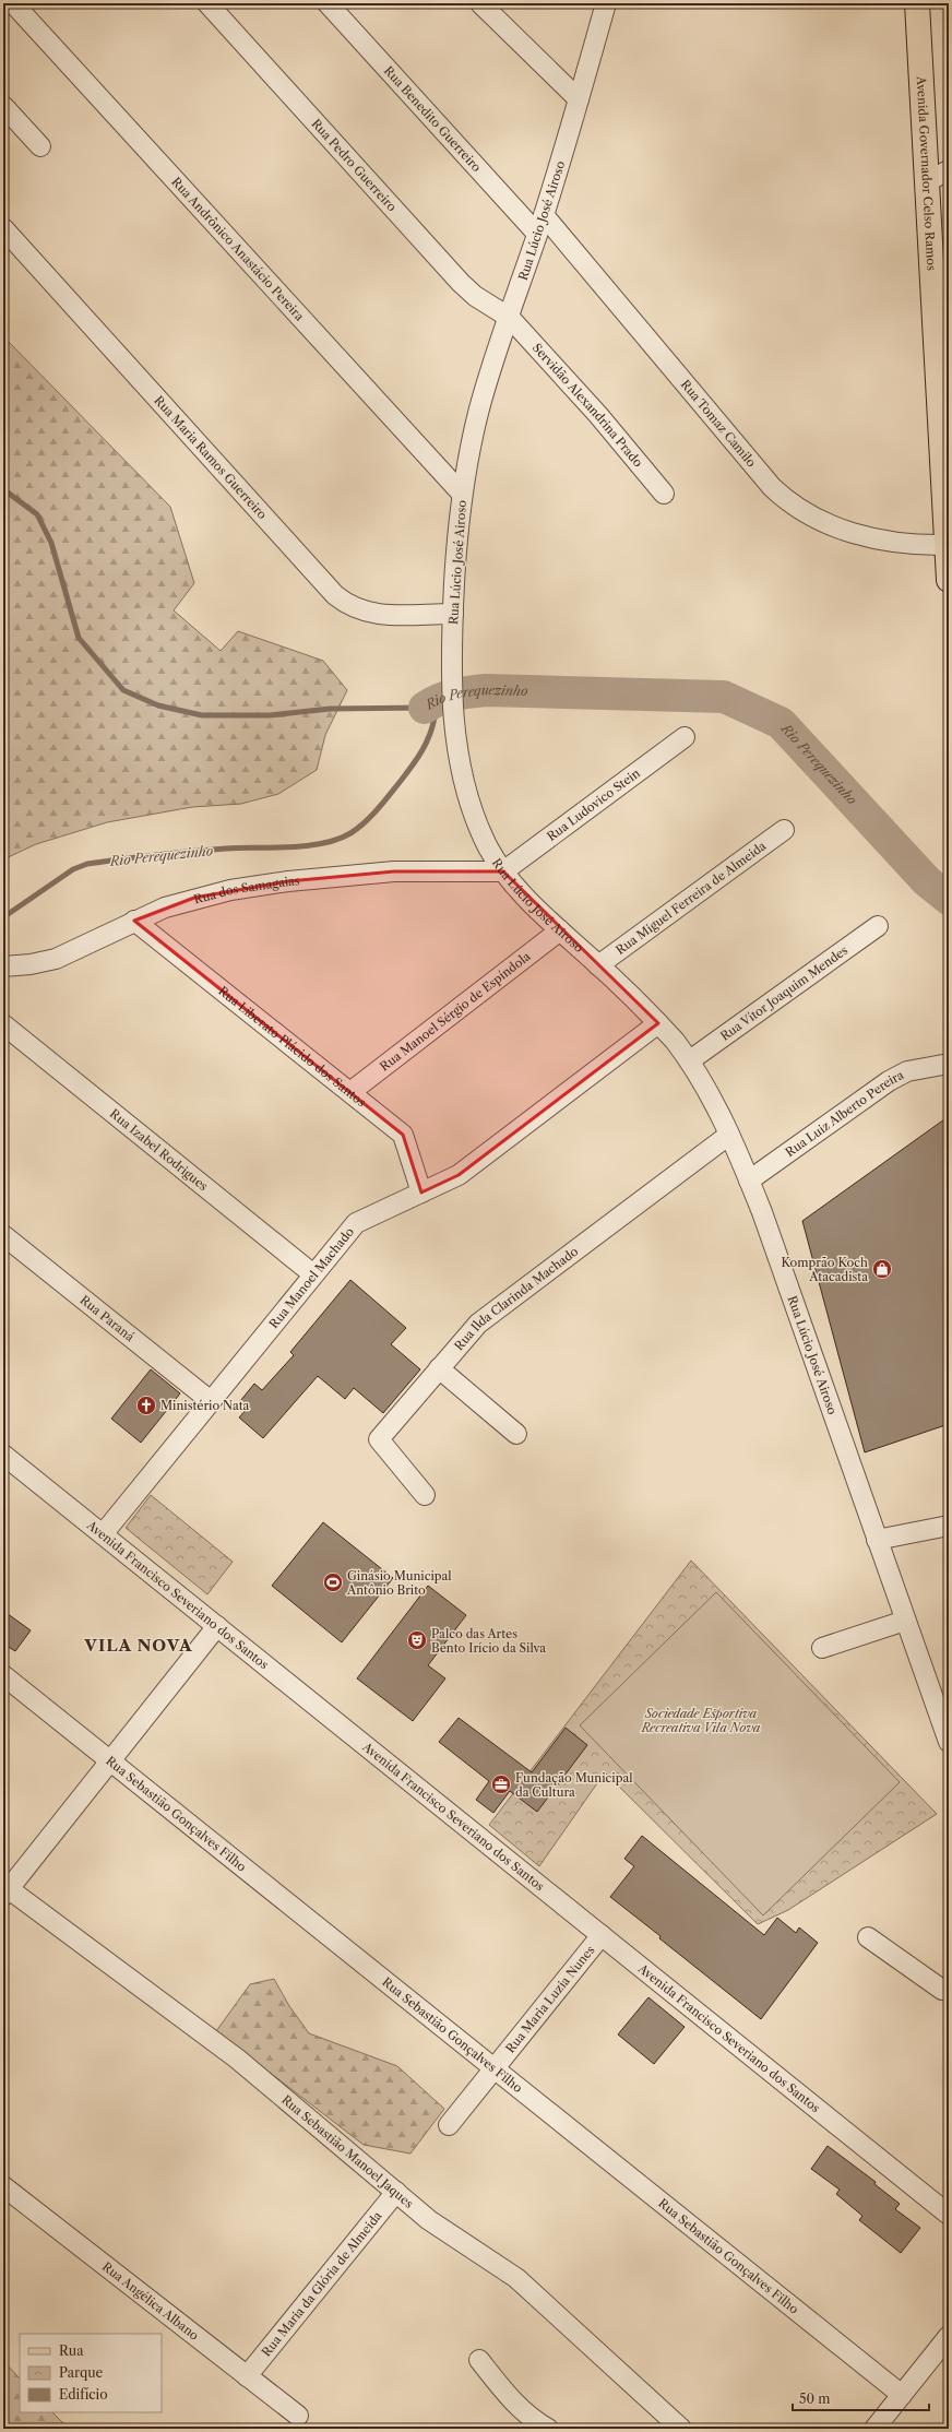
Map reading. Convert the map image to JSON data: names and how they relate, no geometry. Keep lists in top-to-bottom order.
{
  "streets": {
    "main road": ["Avenida Governador Celso Ramos"],
    "street": [
      "Rua Benedito Guerreiro",
      "Rua Pedro Guerreiro",
      "Rua Lúcio José Airoso",
      "Rua Andrônico Anastácio Pereira",
      "Servidão Alexandrina Prado",
      "Rua Tomaz Camilo",
      "Rua Maria Ramos Guerreiro",
      "Rua Ludovico Stein",
      "Rua dos Samagaias",
      "Rua Miguel Ferreira de Almeida",
      "Rua Vítor Joaquim Mendes",
      "Rua Manoel Sérgio de Espíndola",
      "Rua Liberato Plácido dos Santos",
      "Rua Luiz Alberto Pereira",
      "Rua Izabel Rodrigues",
      "Rua Manoel Machado",
      "Rua Ilda Clarinda Machado",
      "Rua Paraná",
      "Avenida Francisco Severiano dos Santos",
      "Rua Sebastião Gonçalves Filho",
      "Rua Maria Luzia Nunes",
      "Rua Sebastião Manoel Jaques",
      "Rua Maria da Glória de Almeida",
      "Rua Angélica Albano"
    ]
  },
  "crossings": [
    ["Rua Benedito Guerreiro", "Rua Lúcio José Airoso"],
    ["Rua Pedro Guerreiro", "Rua Lúcio José Airoso"],
    ["Rua Pedro Guerreiro", "Servidão Alexandrina Prado"],
    ["Avenida Governador Celso Ramos", "Rua Tomaz Camilo"],
    ["Rua Lúcio José Airoso", "Rua Andrônico Anastácio Pereira"],
    ["Rua Lúcio José Airoso", "Servidão Alexandrina Prado"],
    ["Rua Lúcio José Airoso", "Rua Tomaz Camilo"],
    ["Rua Lúcio José Airoso", "Rua Maria Ramos Guerreiro"],
    ["Rua Lúcio José Airoso", "Rua Ludovico Stein"],
    ["Rua Lúcio José Airoso", "Rua dos Samagaias"],
    ["Rua Lúcio José Airoso", "Rua Miguel Ferreira de Almeida"],
    ["Rua Lúcio José Airoso", "Rua Vítor Joaquim Mendes"],
    ["Rua Lúcio José Airoso", "Rua Manoel Sérgio de Espíndola"],
    ["Rua Lúcio José Airoso", "Rua Luiz Alberto Pereira"],
    ["Rua Lúcio José Airoso", "Rua Manoel Machado"],
    ["Rua Lúcio José Airoso", "Rua Ilda Clarinda Machado"],
    ["Rua Ludovico Stein", "Rua dos Samagaias"],
    ["Rua dos Samagaias", "Rua Liberato Plácido dos Santos"],
    ["Rua Manoel Sérgio de Espíndola", "Rua Liberato Plácido dos Santos"],
    ["Rua Liberato Plácido dos Santos", "Rua Manoel Machado"],
    ["Rua Izabel Rodrigues", "Rua Manoel Machado"],
    ["Rua Manoel Machado", "Rua Paraná"],
    ["Rua Manoel Machado", "Avenida Francisco Severiano dos Santos"],
    ["Avenida Francisco Severiano dos Santos", "Rua Maria Luzia Nunes"],
    ["Rua Sebastião Gonçalves Filho", "Rua Maria Luzia Nunes"],
    ["Rua Sebastião Manoel Jaques", "Rua Maria da Glória de Almeida"],
    ["Rua Maria da Glória de Almeida", "Rua Angélica Albano"]
  ],
  "districts": ["VILA NOVA"],
  "water": ["Rio Perequezinho"],
  "parks": ["Sociedade Esportiva Recreativa Vila Nova"],
  "places": {
    "shop": ["Komprão Koch Atacadista"],
    "church": ["Ministério Nata"],
    "sports": ["Ginásio Municipal Antônio Brito"],
    "theatre": ["Palco das Artes Bento Irício da Silva"],
    "office": ["Fundação Municipal da Cultura"]
  },
  "legend": ["Rua", "Parque", "Edifício"],
  "scale_bar": "50 m"
}
